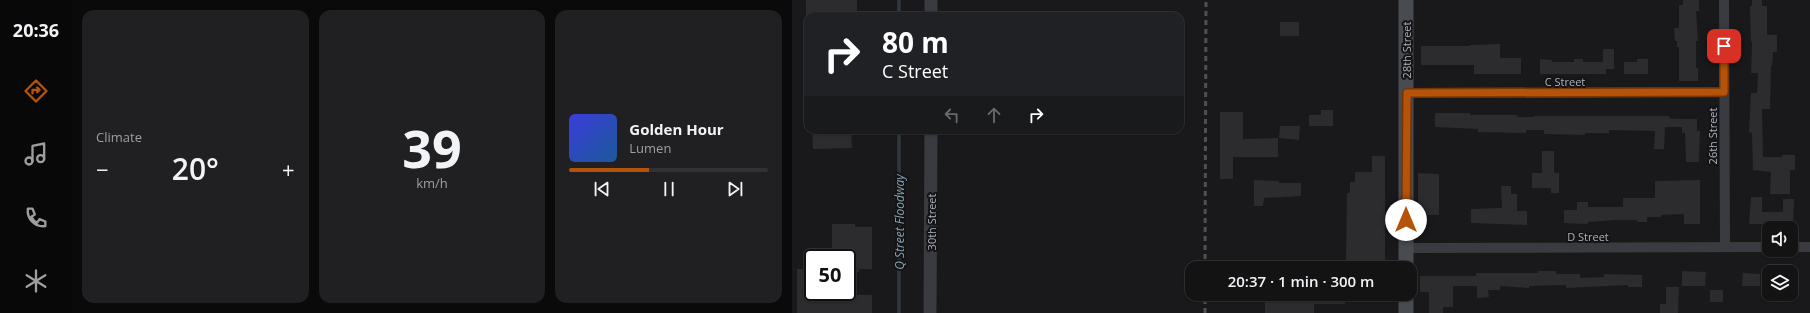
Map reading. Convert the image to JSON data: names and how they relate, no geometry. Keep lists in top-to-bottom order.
{
  "streets": {
    "main road": ["28th Street"],
    "street": [
      "C Street",
      "26th Street",
      "30th Street",
      "D Street"
    ]
  },
  "crossings": [
    ["28th Street", "C Street"],
    ["28th Street", "D Street"],
    ["C Street", "26th Street"],
    ["26th Street", "D Street"]
  ],
  "water": ["Q Street Floodway"],
  "page": {
    "tabs": "20:36",
    "tile": [
      "Climate",
      ["39", "km/h"]
    ],
    "turn": ["80 m", "C Street"],
    "song": ["Golden Hour", "Lumen"],
    "heat": ["−", "20°", "+"],
    "limit": "50",
    "trip": "20:37 · 1 min · 300 m"
  }
}
